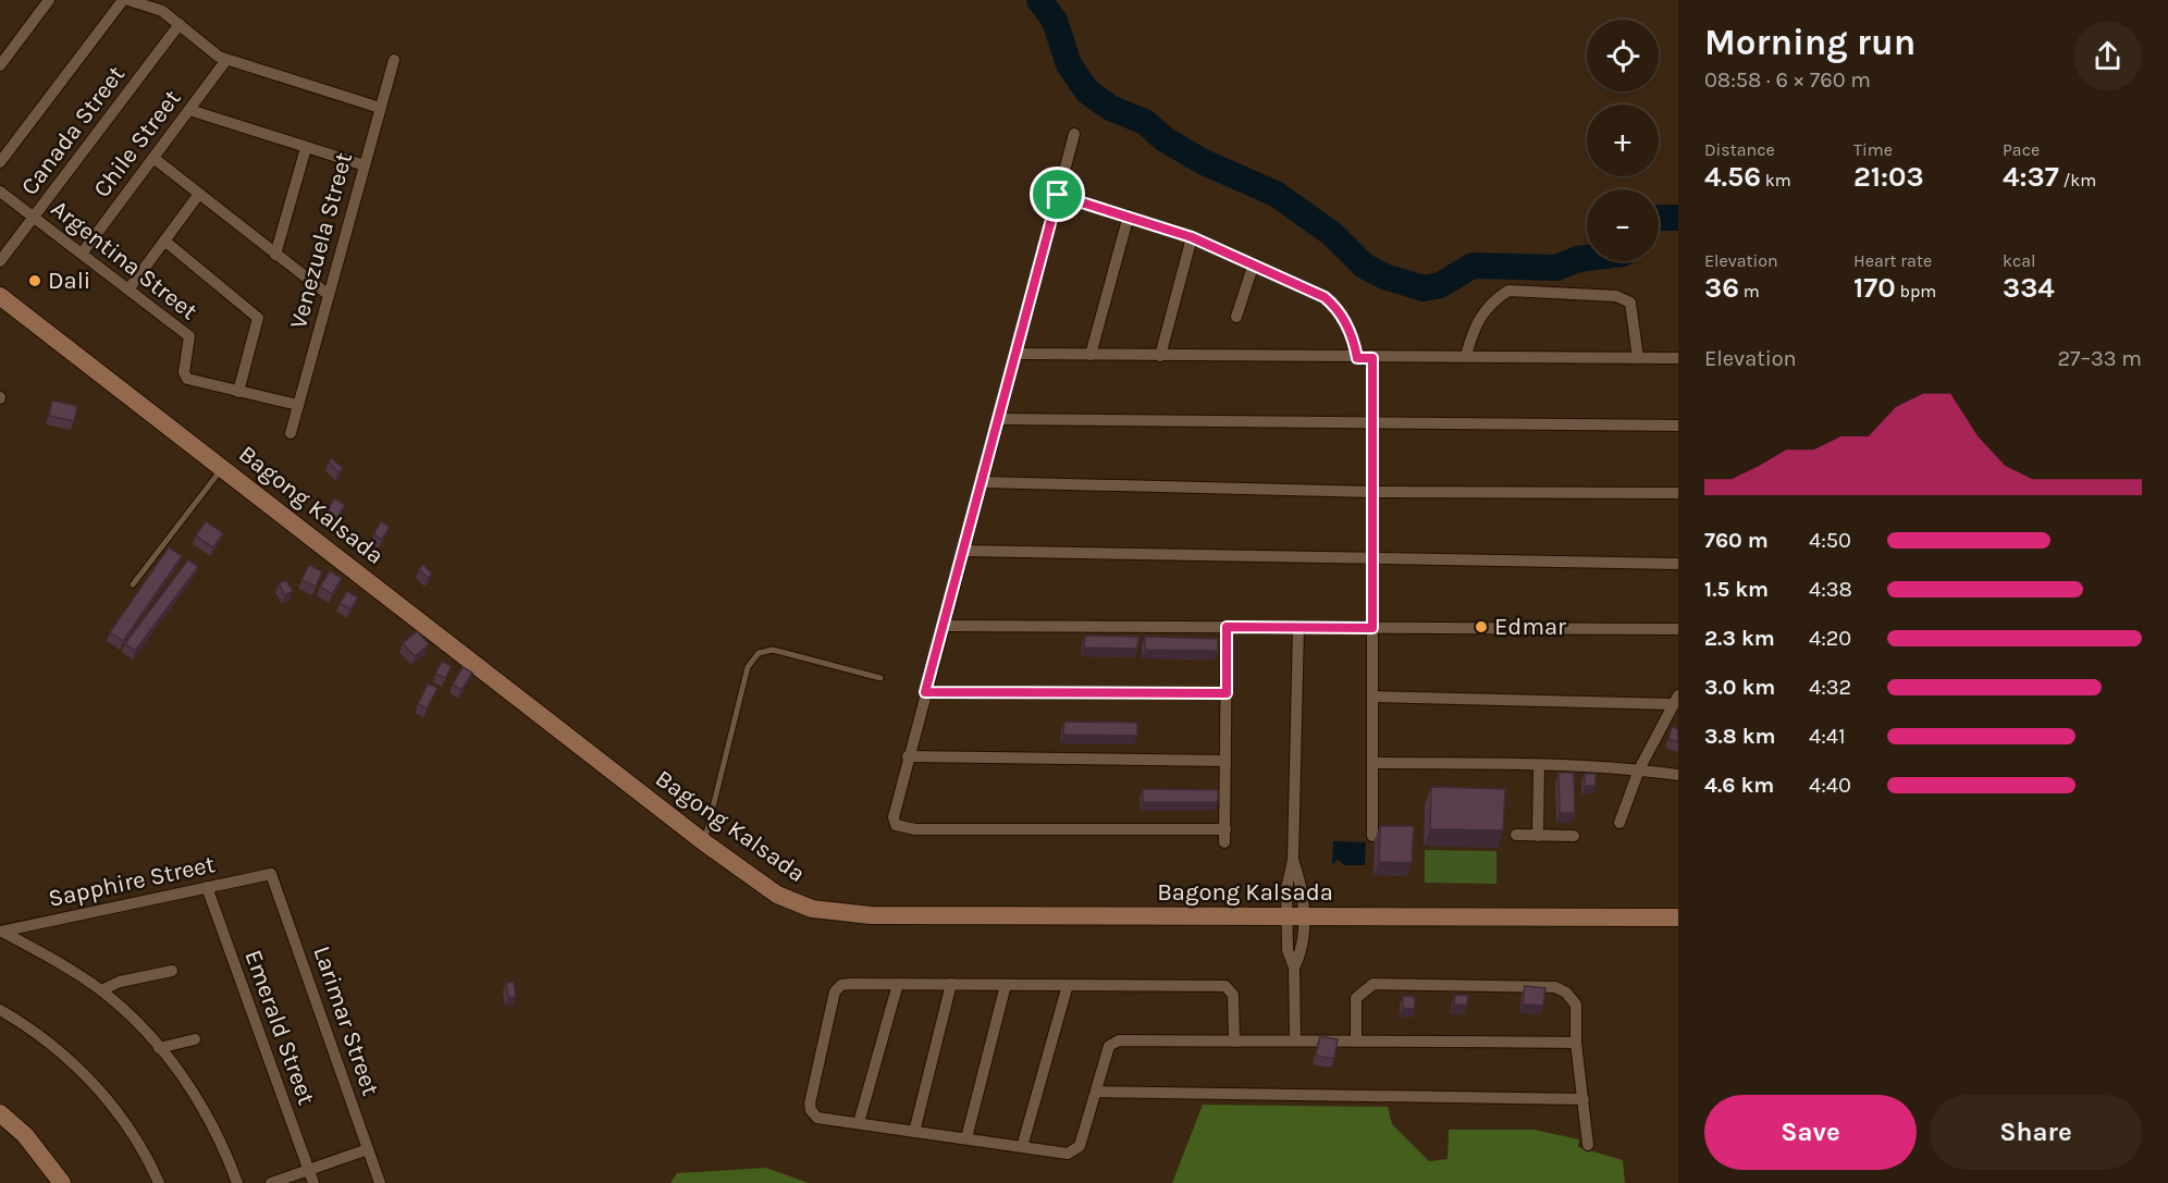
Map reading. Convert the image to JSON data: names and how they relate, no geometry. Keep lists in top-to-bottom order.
{
  "streets": {
    "street": [
      "Canada Street",
      "Chile Street",
      "Venezuela Street",
      "Argentina Street",
      "Bagong Kalsada",
      "Sapphire Street",
      "Larimar Street",
      "Emerald Street"
    ]
  },
  "crossings": [
    ["Canada Street", "Argentina Street"],
    ["Chile Street", "Argentina Street"],
    ["Venezuela Street", "Argentina Street"],
    ["Sapphire Street", "Larimar Street"],
    ["Sapphire Street", "Emerald Street"]
  ],
  "places": ["Dali", "Edmar"],
  "page": {
    "heading": ["Morning run", "08:58 · 6 × 760 m"],
    "map_buttons": ["+", "−"],
    "stats": [
      ["Distance", "4.56 km"],
      ["Time", "21:03"],
      ["Pace", "4:37 /km"],
      ["Elevation", "36 m"],
      ["Heart rate", "170 bpm"],
      ["kcal", "334"]
    ],
    "chart": ["Elevation", "27–33 m"],
    "list": [
      {
        "name": "760 m",
        "note": "4:50"
      },
      {
        "name": "1.5 km",
        "note": "4:38"
      },
      {
        "name": "2.3 km",
        "note": "4:20"
      },
      {
        "name": "3.0 km",
        "note": "4:32"
      },
      {
        "name": "3.8 km",
        "note": "4:41"
      },
      {
        "name": "4.6 km",
        "note": "4:40"
      }
    ],
    "buttons": ["Save", "Share"]
  }
}
